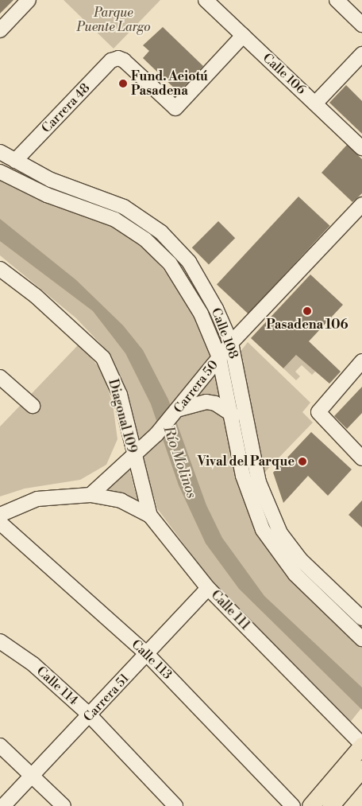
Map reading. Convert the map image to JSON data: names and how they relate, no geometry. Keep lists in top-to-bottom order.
{
  "streets": {
    "street": [
      "Calle 106",
      "Carrera 48",
      "Calle 108",
      "Carrera 50",
      "Diagonal 109",
      "Calle 111",
      "Calle 113",
      "Calle 114",
      "Carrera 51"
    ]
  },
  "crossings": [
    ["Calle 106", "Carrera 48"],
    ["Carrera 48", "Calle 108"],
    ["Calle 108", "Carrera 50"],
    ["Carrera 50", "Diagonal 109"],
    ["Carrera 50", "Calle 111"],
    ["Diagonal 109", "Calle 111"],
    ["Calle 111", "Carrera 51"],
    ["Calle 113", "Carrera 51"],
    ["Calle 114", "Carrera 51"]
  ],
  "water": ["Río Molinos"],
  "parks": ["Parque Puente Largo"],
  "places": ["Fund. Aeiotú Pasadena", "Pasadena 106", "Vival del Parque"]
}
